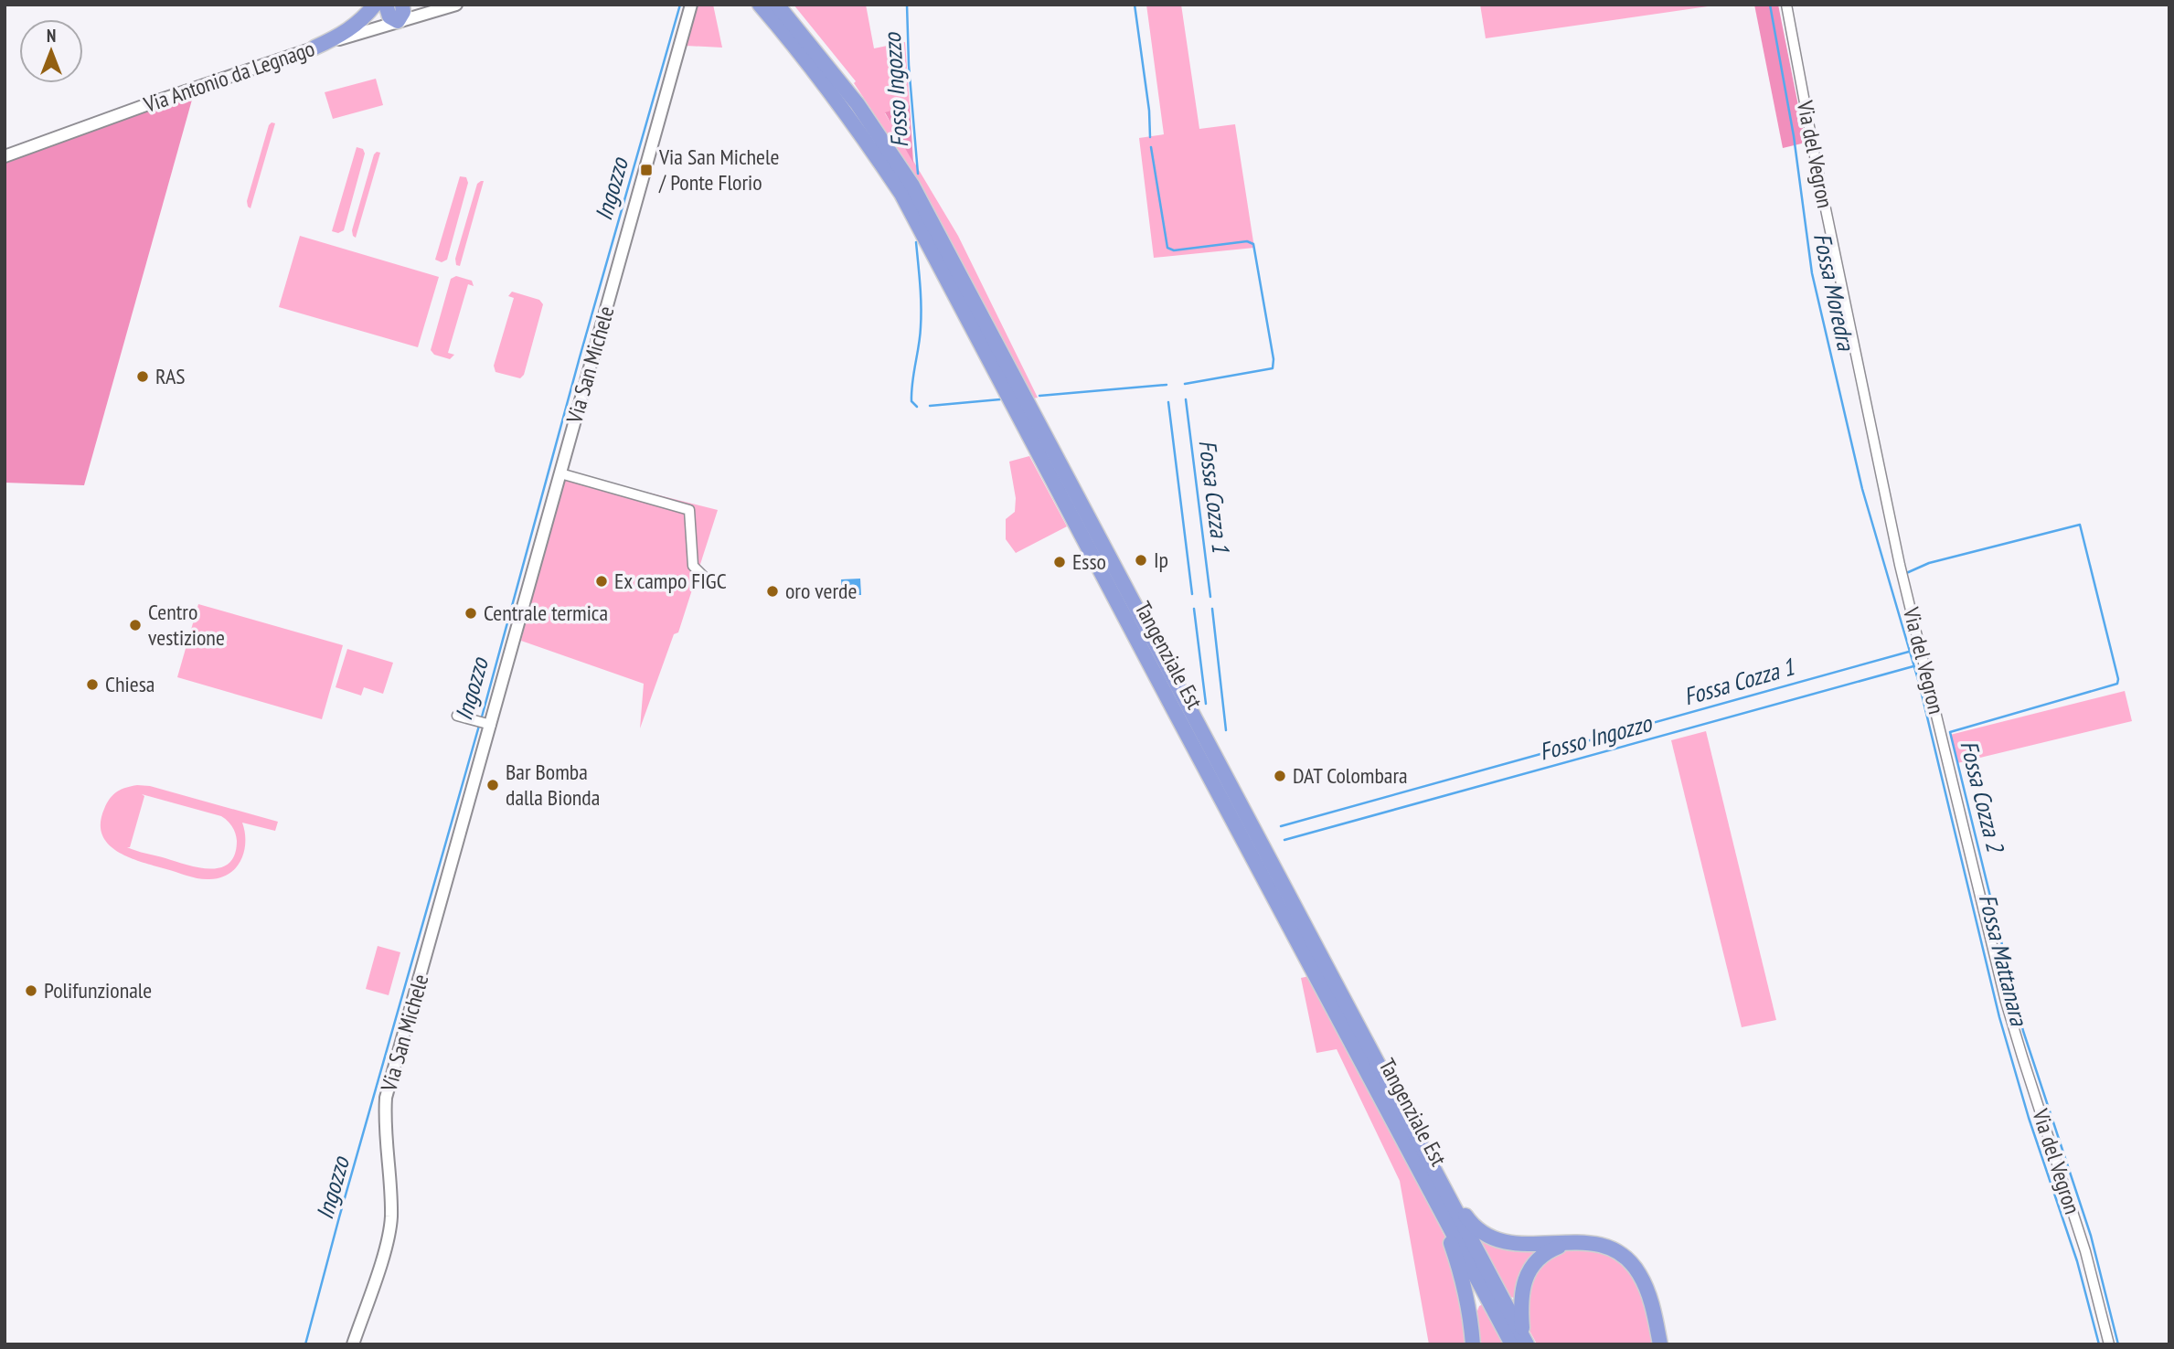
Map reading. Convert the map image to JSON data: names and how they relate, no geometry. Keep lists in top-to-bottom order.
{
  "streets": {
    "highway": ["Tangenziale Est"],
    "street": ["Via Antonio da Legnago", "Via del Vegron", "Via San Michele"]
  },
  "water": [
    "Fosso Ingozzo",
    "Ingozzo",
    "Fossa Moredra",
    "Fossa Cozza 1",
    "Fossa Cozza 2",
    "Fossa Mattanara"
  ],
  "places": {
    "transit": ["Via San Michele / Ponte Florio"],
    "other": [
      "RAS",
      "Ip",
      "Esso",
      "Ex campo FIGC",
      "oro verde",
      "Centrale termica",
      "Centro vestizione",
      "Chiesa",
      "DAT Colombara",
      "Bar Bomba dalla Bionda",
      "Polifunzionale"
    ]
  },
  "north": "top"
}
